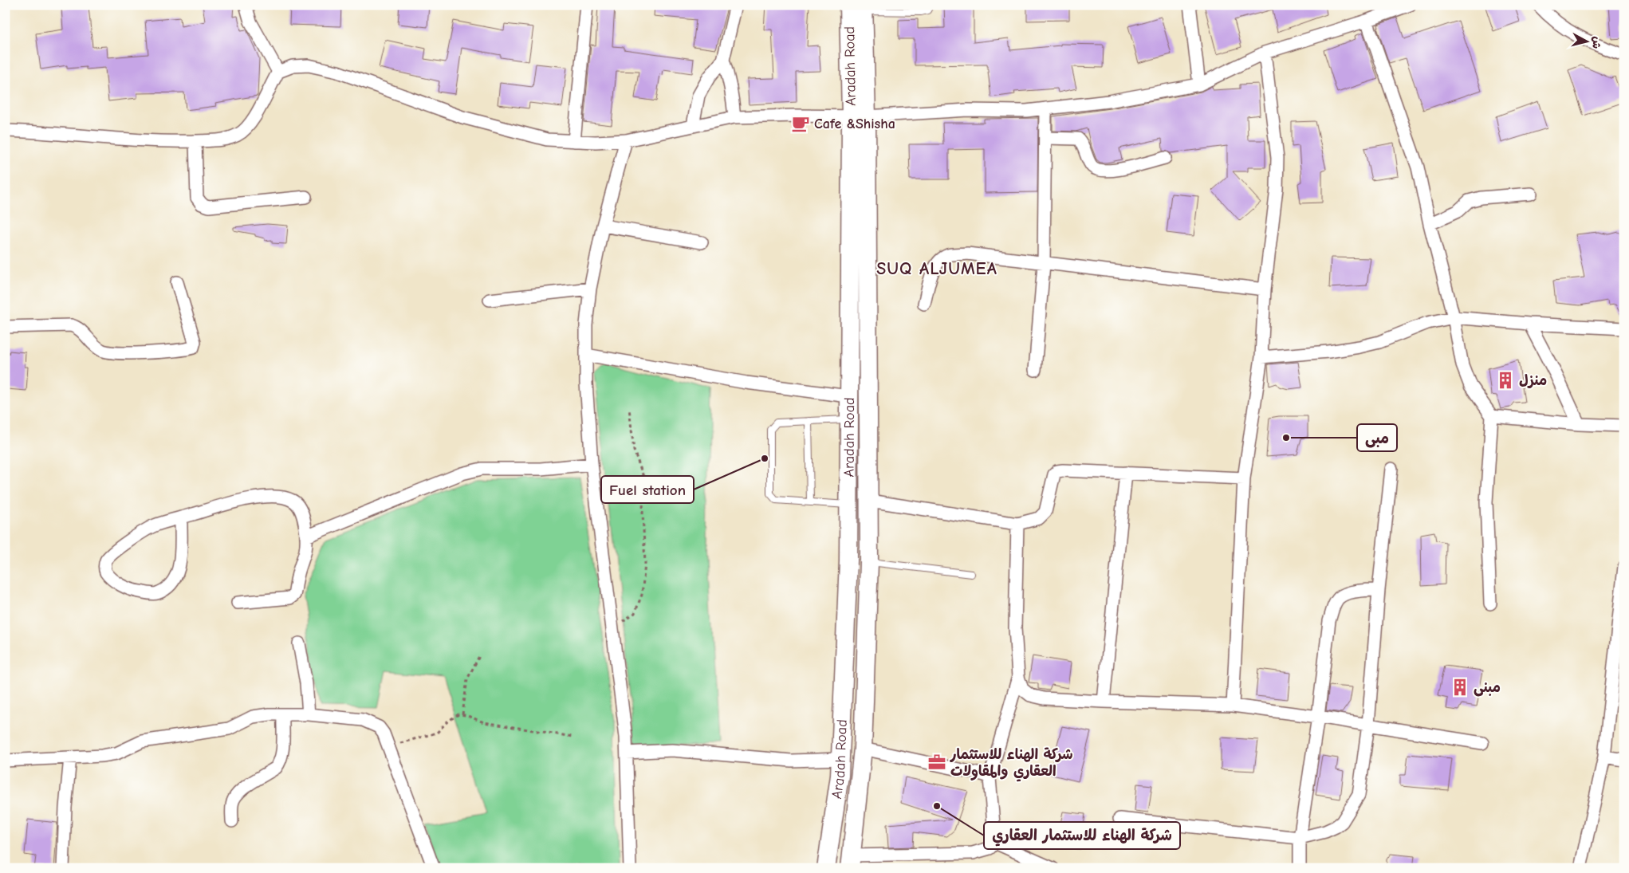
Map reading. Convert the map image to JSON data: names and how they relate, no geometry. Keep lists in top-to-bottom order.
{
  "streets": {
    "main road": ["Aradah Road"]
  },
  "districts": ["SUQ ALJUMEA"],
  "places": {
    "cafe": ["Cafe &Shisha"],
    "building": ["منزل", "مبنى"],
    "other": ["مبى", "Fuel station", "شركة الهناء للاستثمار العقاري"],
    "office": ["شركة الهناء للاستثمار العقاري والمقاولات"]
  },
  "north": "right"
}
